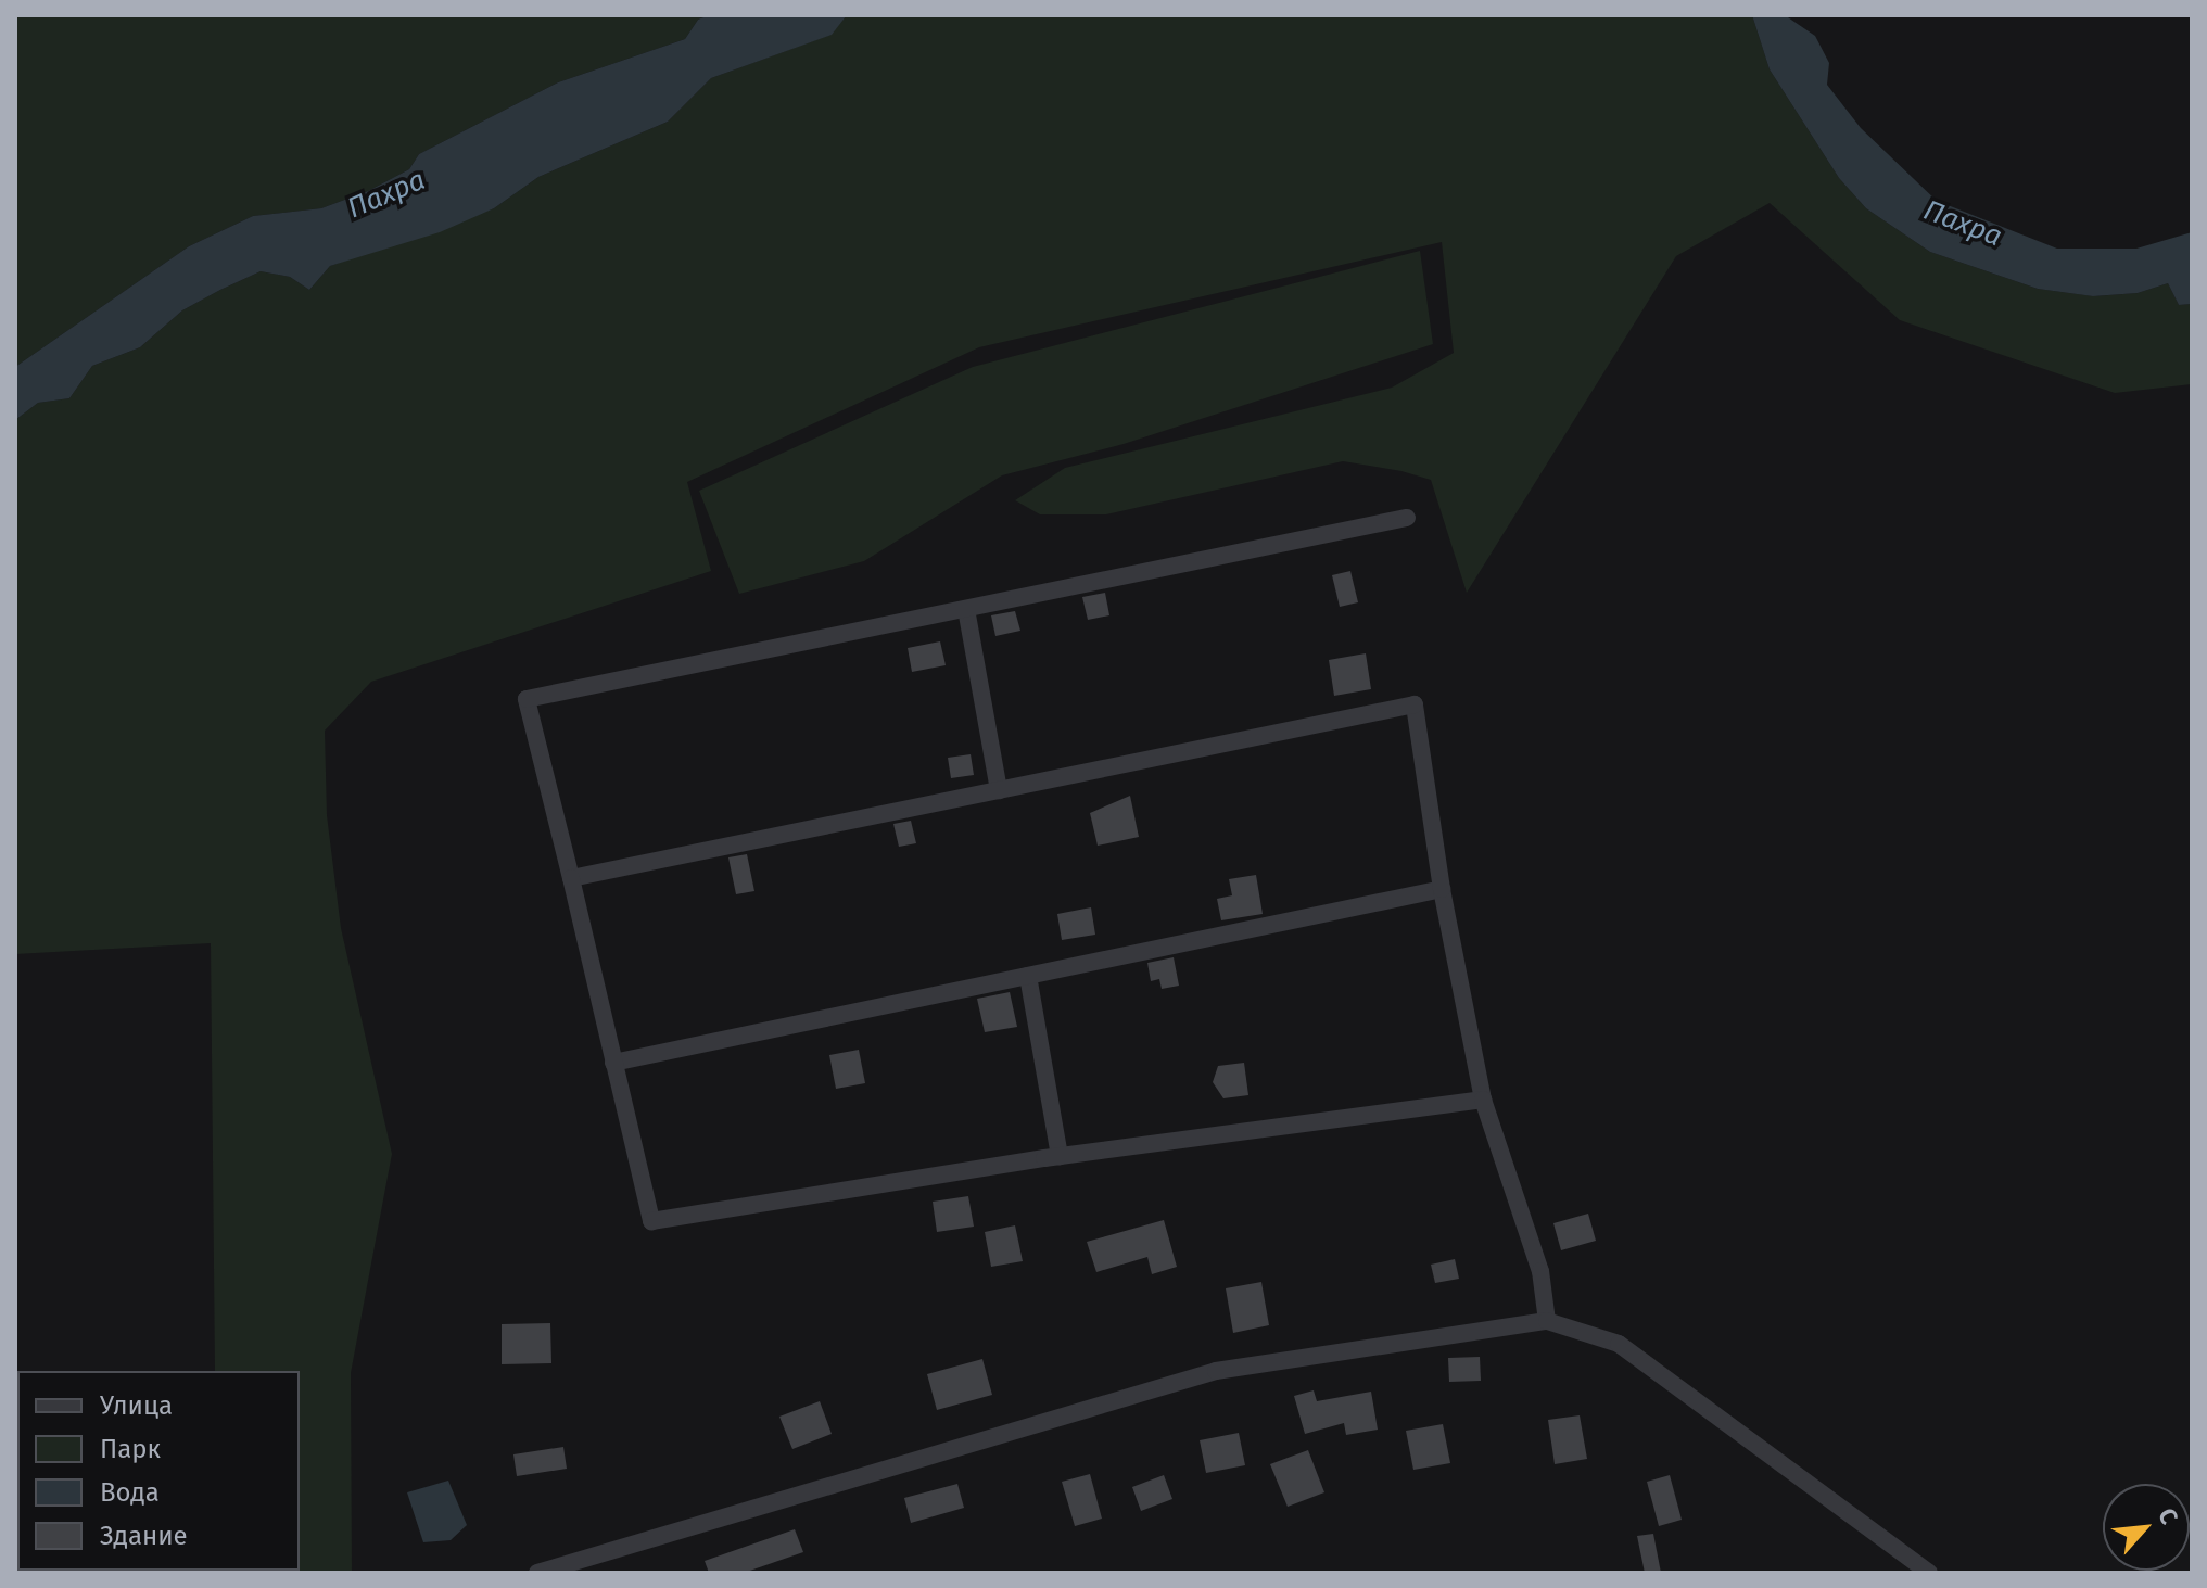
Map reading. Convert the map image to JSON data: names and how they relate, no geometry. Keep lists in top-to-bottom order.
{
  "water": ["Пахра"],
  "legend": [
    "Улица",
    "Парк",
    "Вода",
    "Здание"
  ],
  "north": "top right"
}
